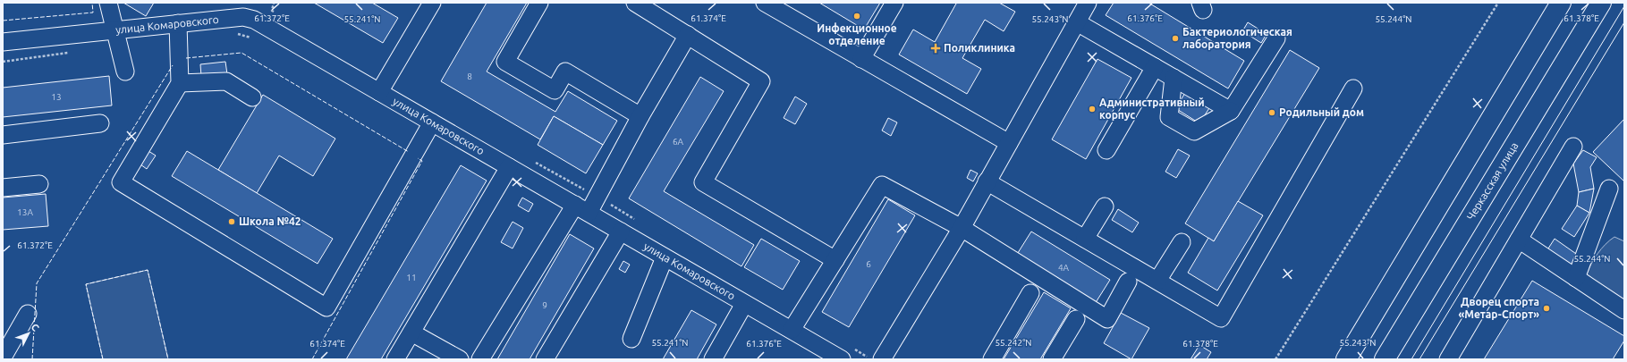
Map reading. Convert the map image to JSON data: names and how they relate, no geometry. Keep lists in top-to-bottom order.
{
  "streets": {
    "main road": ["Черкасская улица"],
    "street": ["улица Комаровского"]
  },
  "places": {
    "other": [
      "Инфекционное отделение",
      "Бактериологическая лаборатория",
      "Административный корпус",
      "Родильный дом",
      "Школа №42",
      "Дворец спорта «Метар-Спорт»"
    ],
    "health": ["Поликлиника"]
  },
  "house_numbers": [
    "8",
    "13",
    "6А",
    "13А",
    "6",
    "4А",
    "11",
    "9"
  ],
  "north": "top right",
  "coordinates": [
    "61.372°E",
    "61.374°E",
    "61.376°E",
    "61.378°E",
    "55.241°N",
    "55.243°N",
    "55.244°N",
    "55.242°N"
  ]
}
